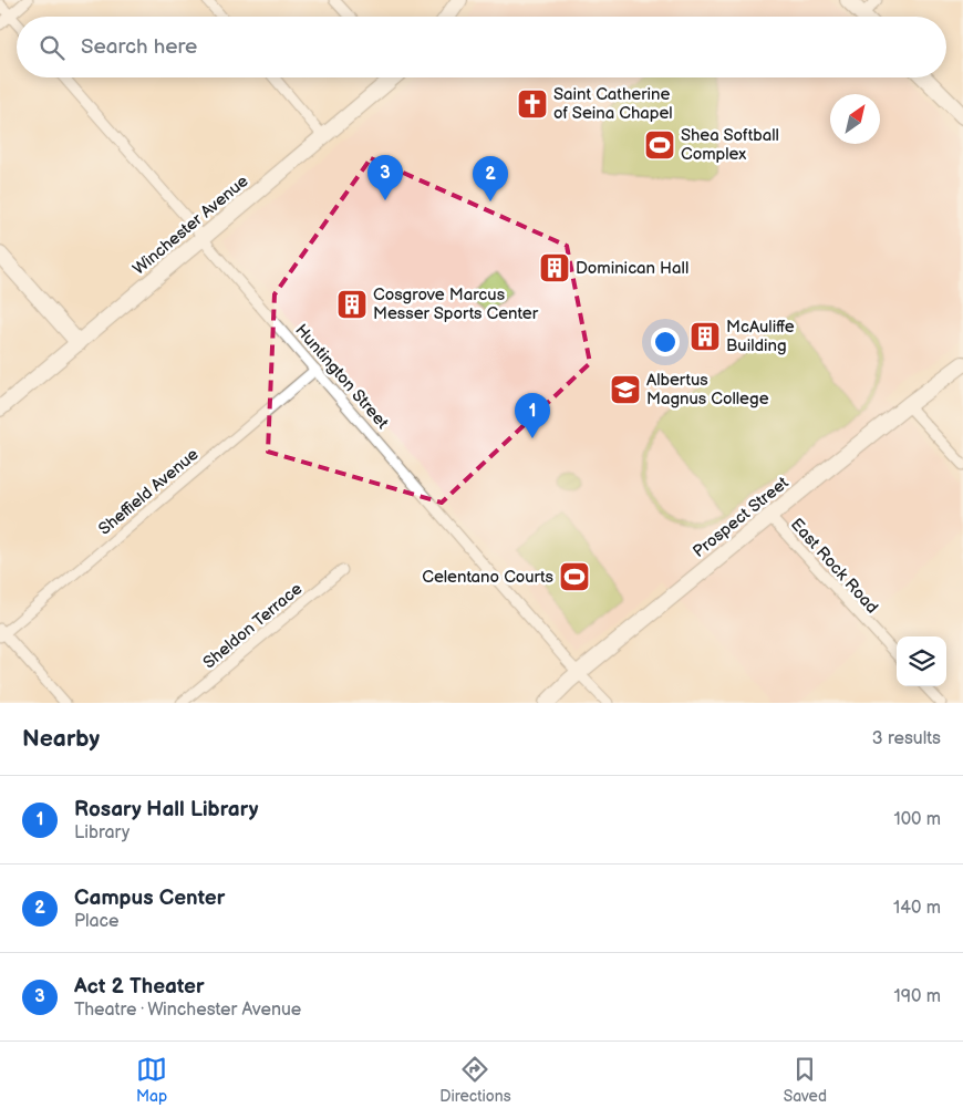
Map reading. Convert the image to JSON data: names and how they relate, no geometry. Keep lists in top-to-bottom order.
{
  "streets": {
    "street": [
      "Winchester Avenue",
      "Huntington Street",
      "Sheffield Avenue",
      "Prospect Street",
      "East Rock Road",
      "Sheldon Terrace"
    ]
  },
  "crossings": [
    ["Winchester Avenue", "Huntington Street"],
    ["Huntington Street", "Sheffield Avenue"],
    ["Huntington Street", "Prospect Street"],
    ["Prospect Street", "East Rock Road"]
  ],
  "places": {
    "church": ["Saint Catherine of Seina Chapel"],
    "sports": ["Shea Softball Complex", "Celentano Courts"],
    "building": ["Dominican Hall", "Cosgrove Marcus Messer Sports Center", "McAuliffe Building"],
    "school or university": ["Albertus Magnus College"]
  },
  "north": "top right",
  "page": {
    "search": "Search here",
    "pins": ["3", "2", "1"],
    "heading": ["Nearby", "3 results"],
    "list": [
      {
        "mark": "1",
        "name": "Rosary Hall Library",
        "note": "Library",
        "value": "100 m"
      },
      {
        "mark": "2",
        "name": "Campus Center",
        "note": "Place",
        "value": "140 m"
      },
      {
        "mark": "3",
        "name": "Act 2 Theater",
        "note": "Theatre · Winchester Avenue",
        "value": "190 m"
      }
    ],
    "nav": ["Map", "Directions", "Saved"]
  }
}
